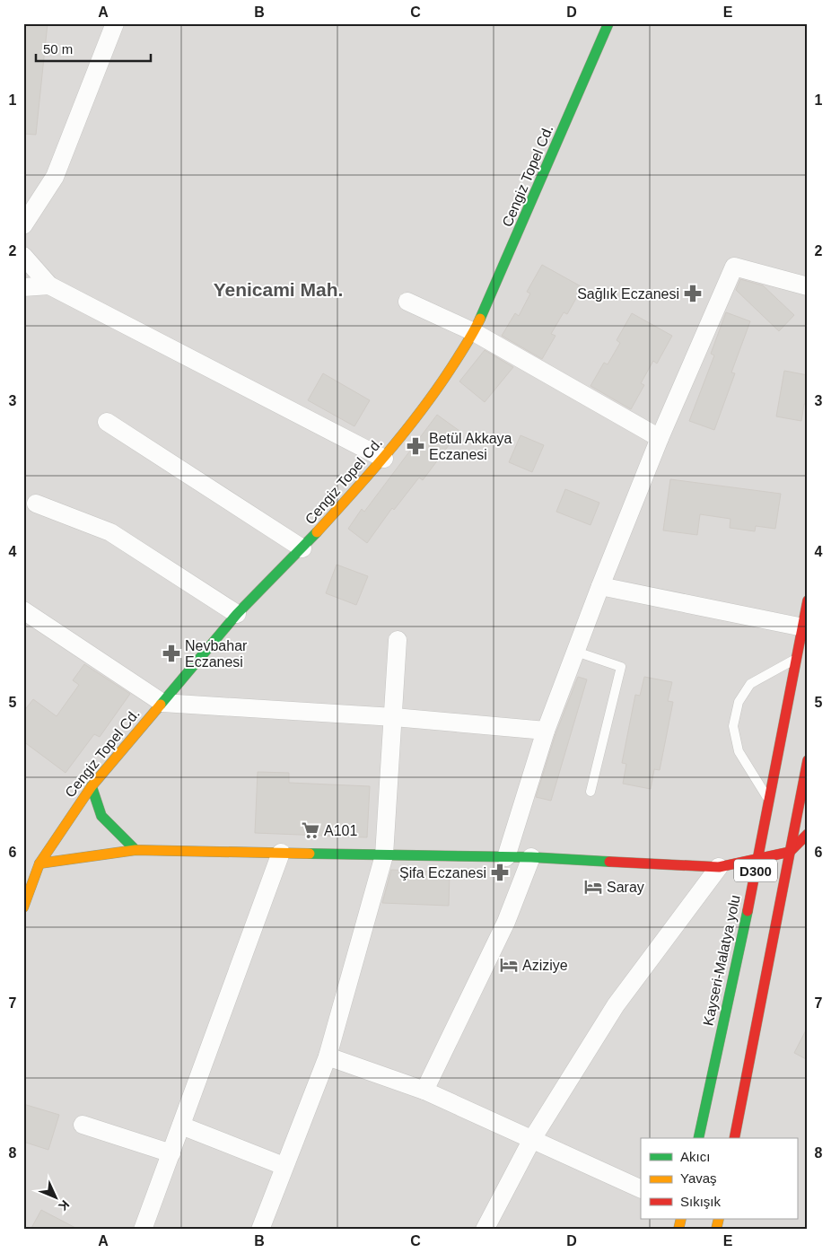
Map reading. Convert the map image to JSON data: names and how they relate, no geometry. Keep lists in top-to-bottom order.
{
  "streets": {
    "main road": ["Cengiz Topel Cd.", "D300", "Kayseri-Malatya yolu"]
  },
  "districts": ["Yenicami Mah."],
  "places": {
    "pharmacy": [
      "Sağlık Eczanesi",
      "Betül Akkaya Eczanesi",
      "Nevbahar Eczanesi",
      "Şifa Eczanesi"
    ],
    "supermarket": ["A101"],
    "hotel": ["Saray", "Aziziye"]
  },
  "legend": ["Akıcı", "Yavaş", "Sıkışık"],
  "scale_bar": "50 m",
  "north": "bottom right",
  "grid": {
    "columns": [
      "A",
      "B",
      "C",
      "D",
      "E"
    ],
    "rows": [
      "1",
      "2",
      "3",
      "4",
      "5",
      "6",
      "7",
      "8"
    ]
  }
}
